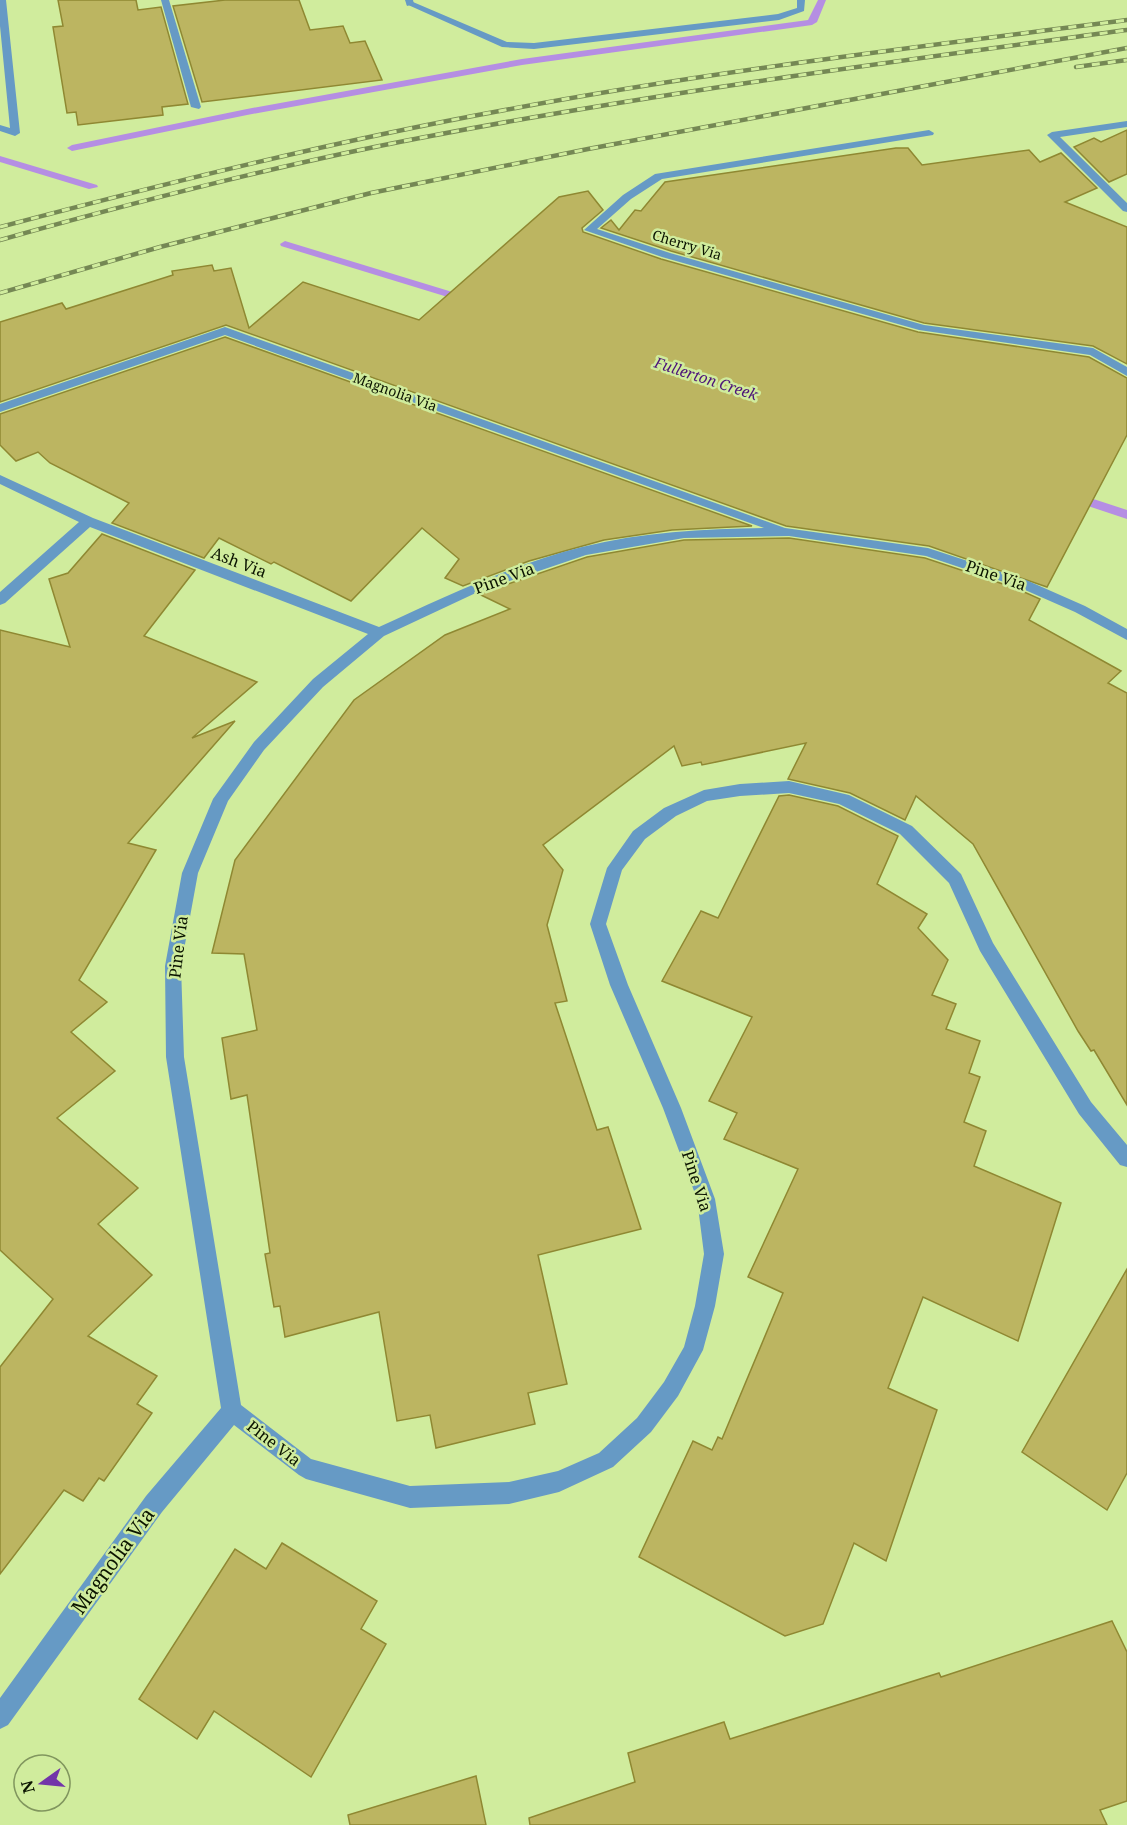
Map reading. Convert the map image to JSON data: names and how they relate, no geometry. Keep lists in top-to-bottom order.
{
  "streets": {
    "street": [
      "Cherry Via",
      "Magnolia Via",
      "Ash Via",
      "Pine Via"
    ]
  },
  "crossings": [
    ["Magnolia Via", "Pine Via"],
    ["Ash Via", "Pine Via"]
  ],
  "water": ["Fullerton Creek"],
  "north": "left"
}
